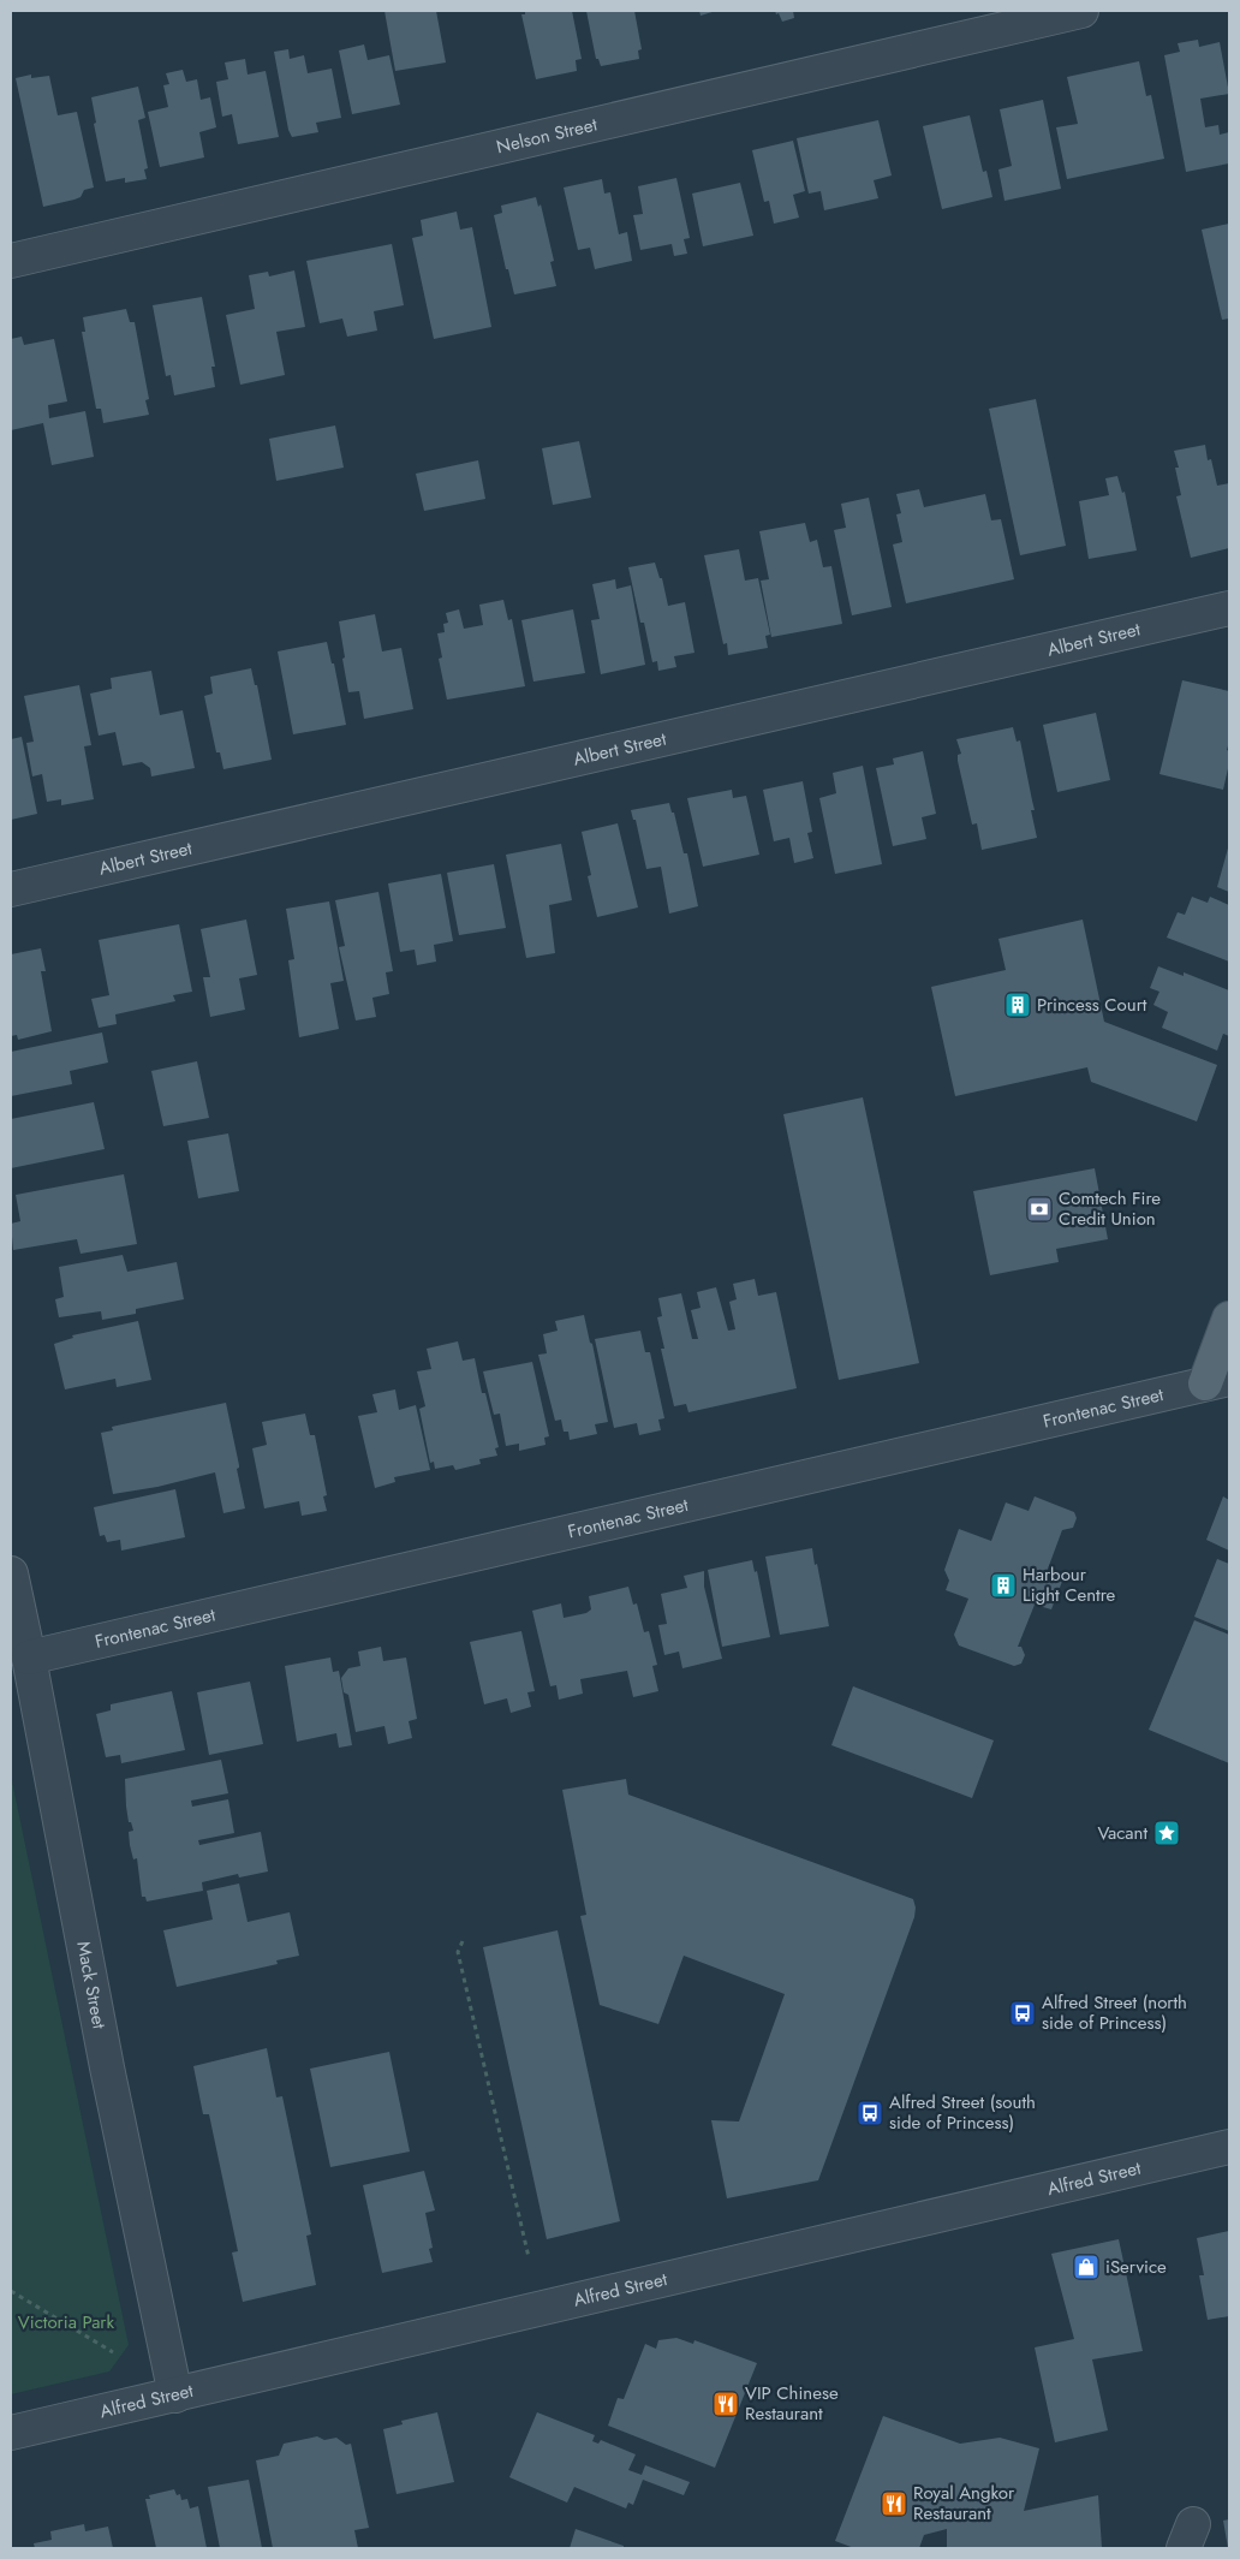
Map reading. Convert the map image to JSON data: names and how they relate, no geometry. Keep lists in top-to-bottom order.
{
  "streets": {
    "street": [
      "Nelson Street",
      "Albert Street",
      "Frontenac Street",
      "Mack Street",
      "Alfred Street"
    ]
  },
  "crossings": [
    ["Frontenac Street", "Mack Street"],
    ["Mack Street", "Alfred Street"]
  ],
  "parks": ["Victoria Park"],
  "places": {
    "building": ["Princess Court", "Harbour Light Centre"],
    "bank": ["Comtech Fire Credit Union"],
    "place": ["Vacant"],
    "bus stop": ["Alfred Street (north side of Princess)", "Alfred Street (south side of Princess)"],
    "shop": ["iService"],
    "restaurant": ["VIP Chinese Restaurant", "Royal Angkor Restaurant"]
  }
}
